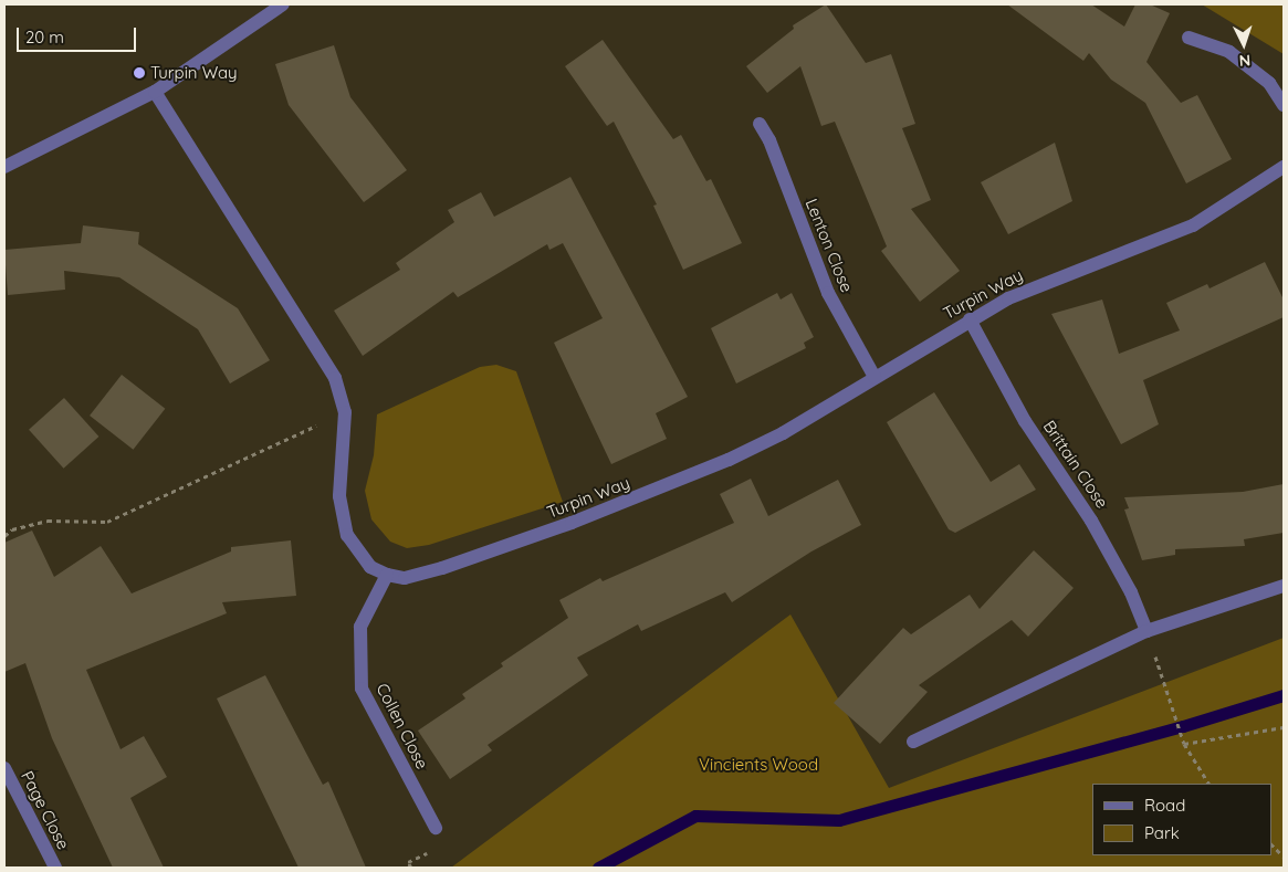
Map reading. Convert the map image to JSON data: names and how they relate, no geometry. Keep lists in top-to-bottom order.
{
  "streets": {
    "street": [
      "Lenton Close",
      "Turpin Way",
      "Brittain Close",
      "Collen Close",
      "Page Close"
    ]
  },
  "crossings": [
    ["Lenton Close", "Turpin Way"],
    ["Turpin Way", "Brittain Close"],
    ["Turpin Way", "Collen Close"]
  ],
  "parks": ["Vincients Wood"],
  "places": ["Turpin Way"],
  "legend": ["Road", "Park"],
  "scale_bar": "20 m",
  "north": "bottom"
}
